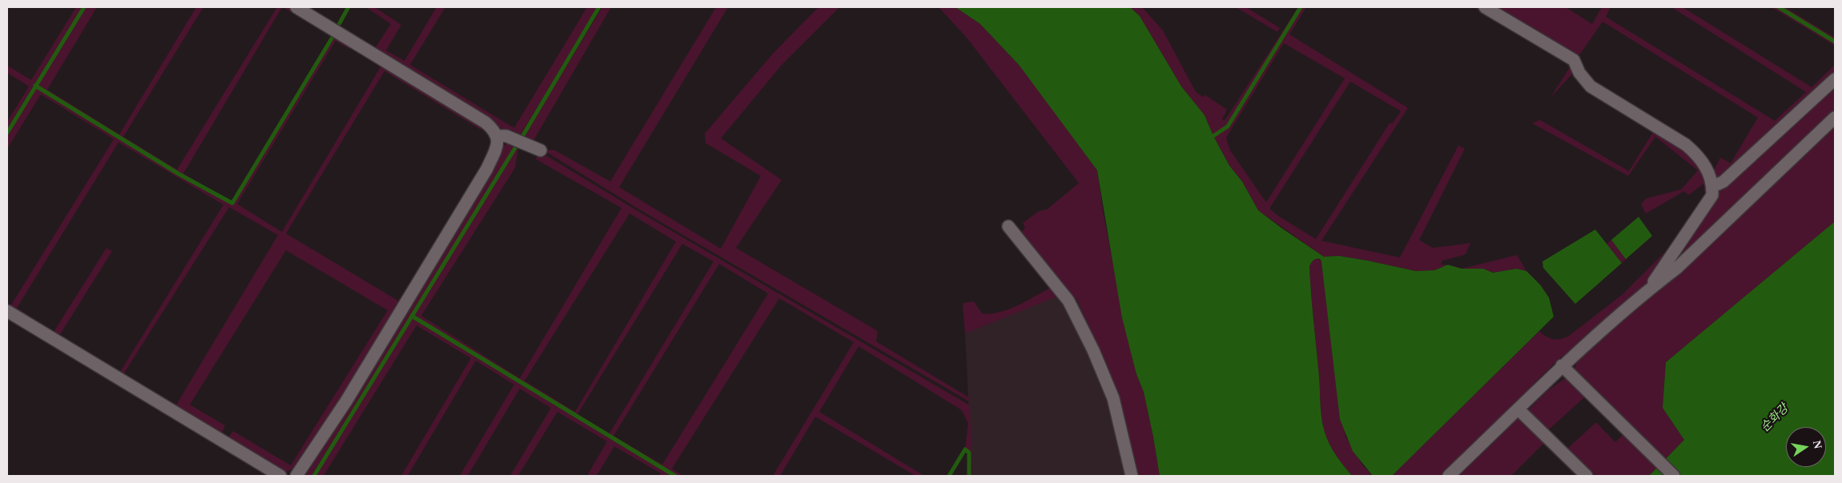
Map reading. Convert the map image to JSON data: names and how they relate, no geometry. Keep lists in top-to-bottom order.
{
  "water": ["순화강"],
  "north": "right"
}
